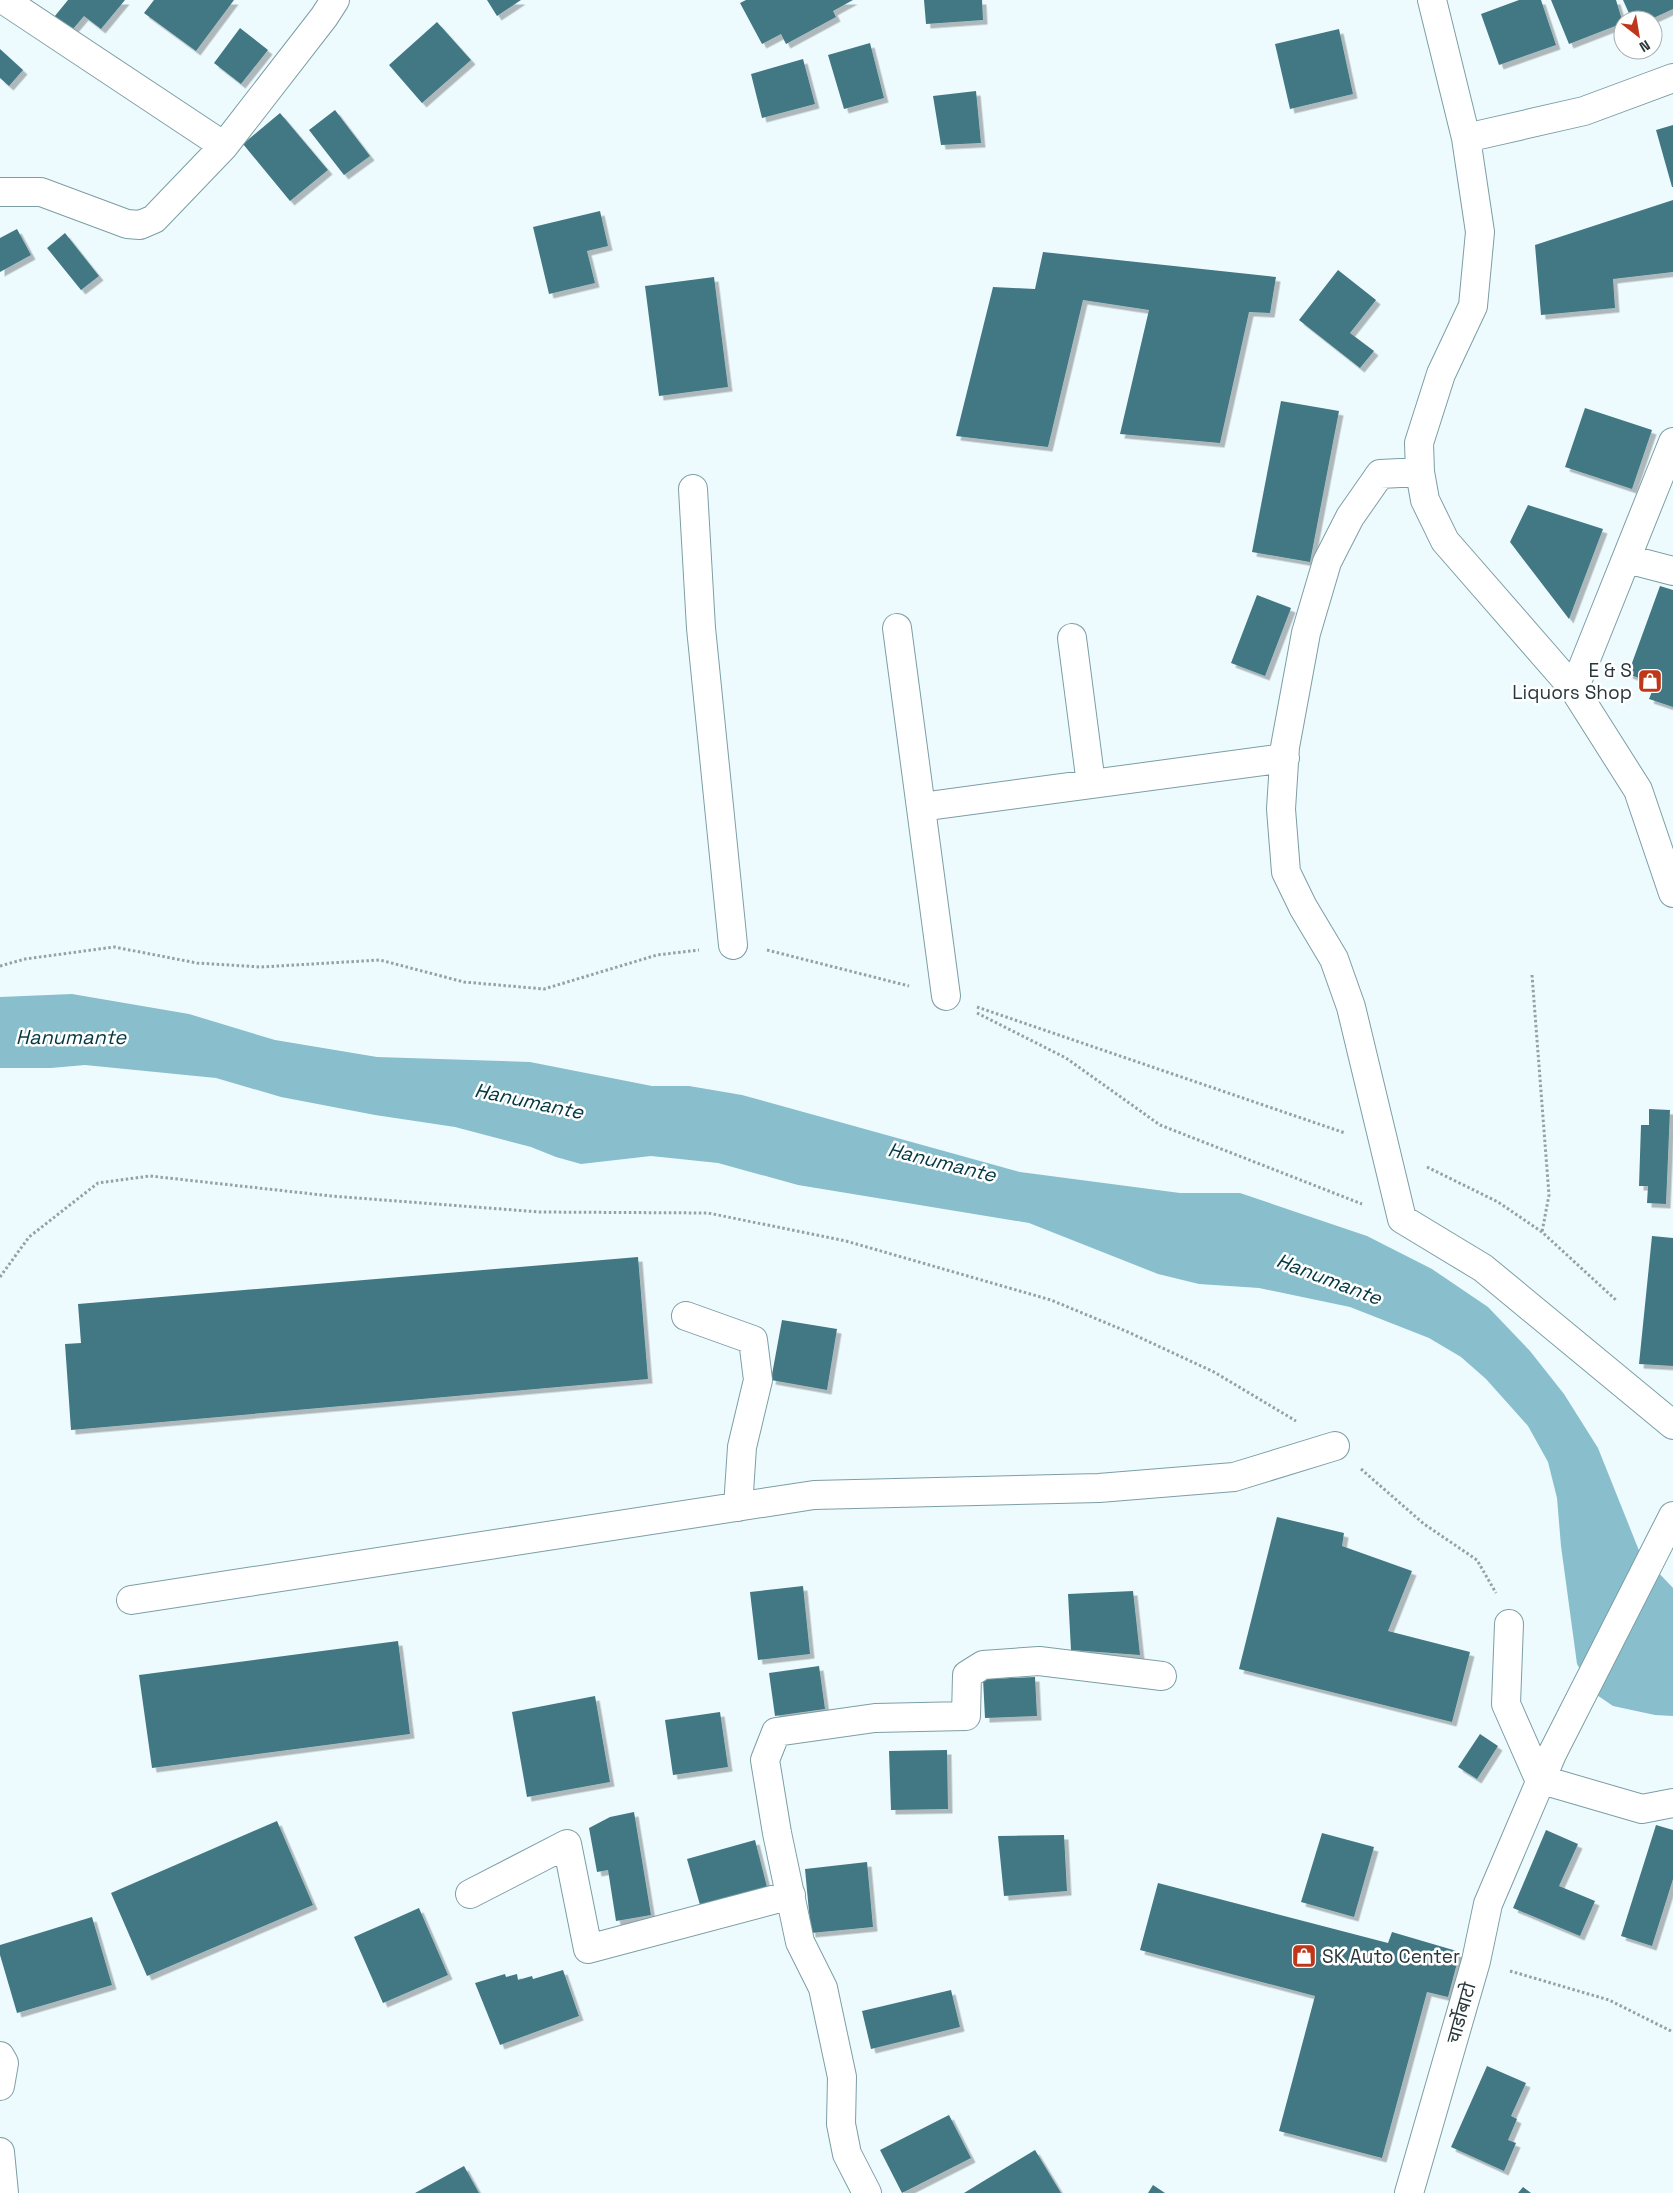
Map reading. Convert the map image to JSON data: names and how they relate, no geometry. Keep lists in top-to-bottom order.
{
  "streets": {
    "street": ["चार्डोबाटो"]
  },
  "water": ["Hanumante"],
  "places": {
    "shop": ["E & S Liquors Shop", "SK Auto Center"]
  },
  "north": "bottom right"
}
